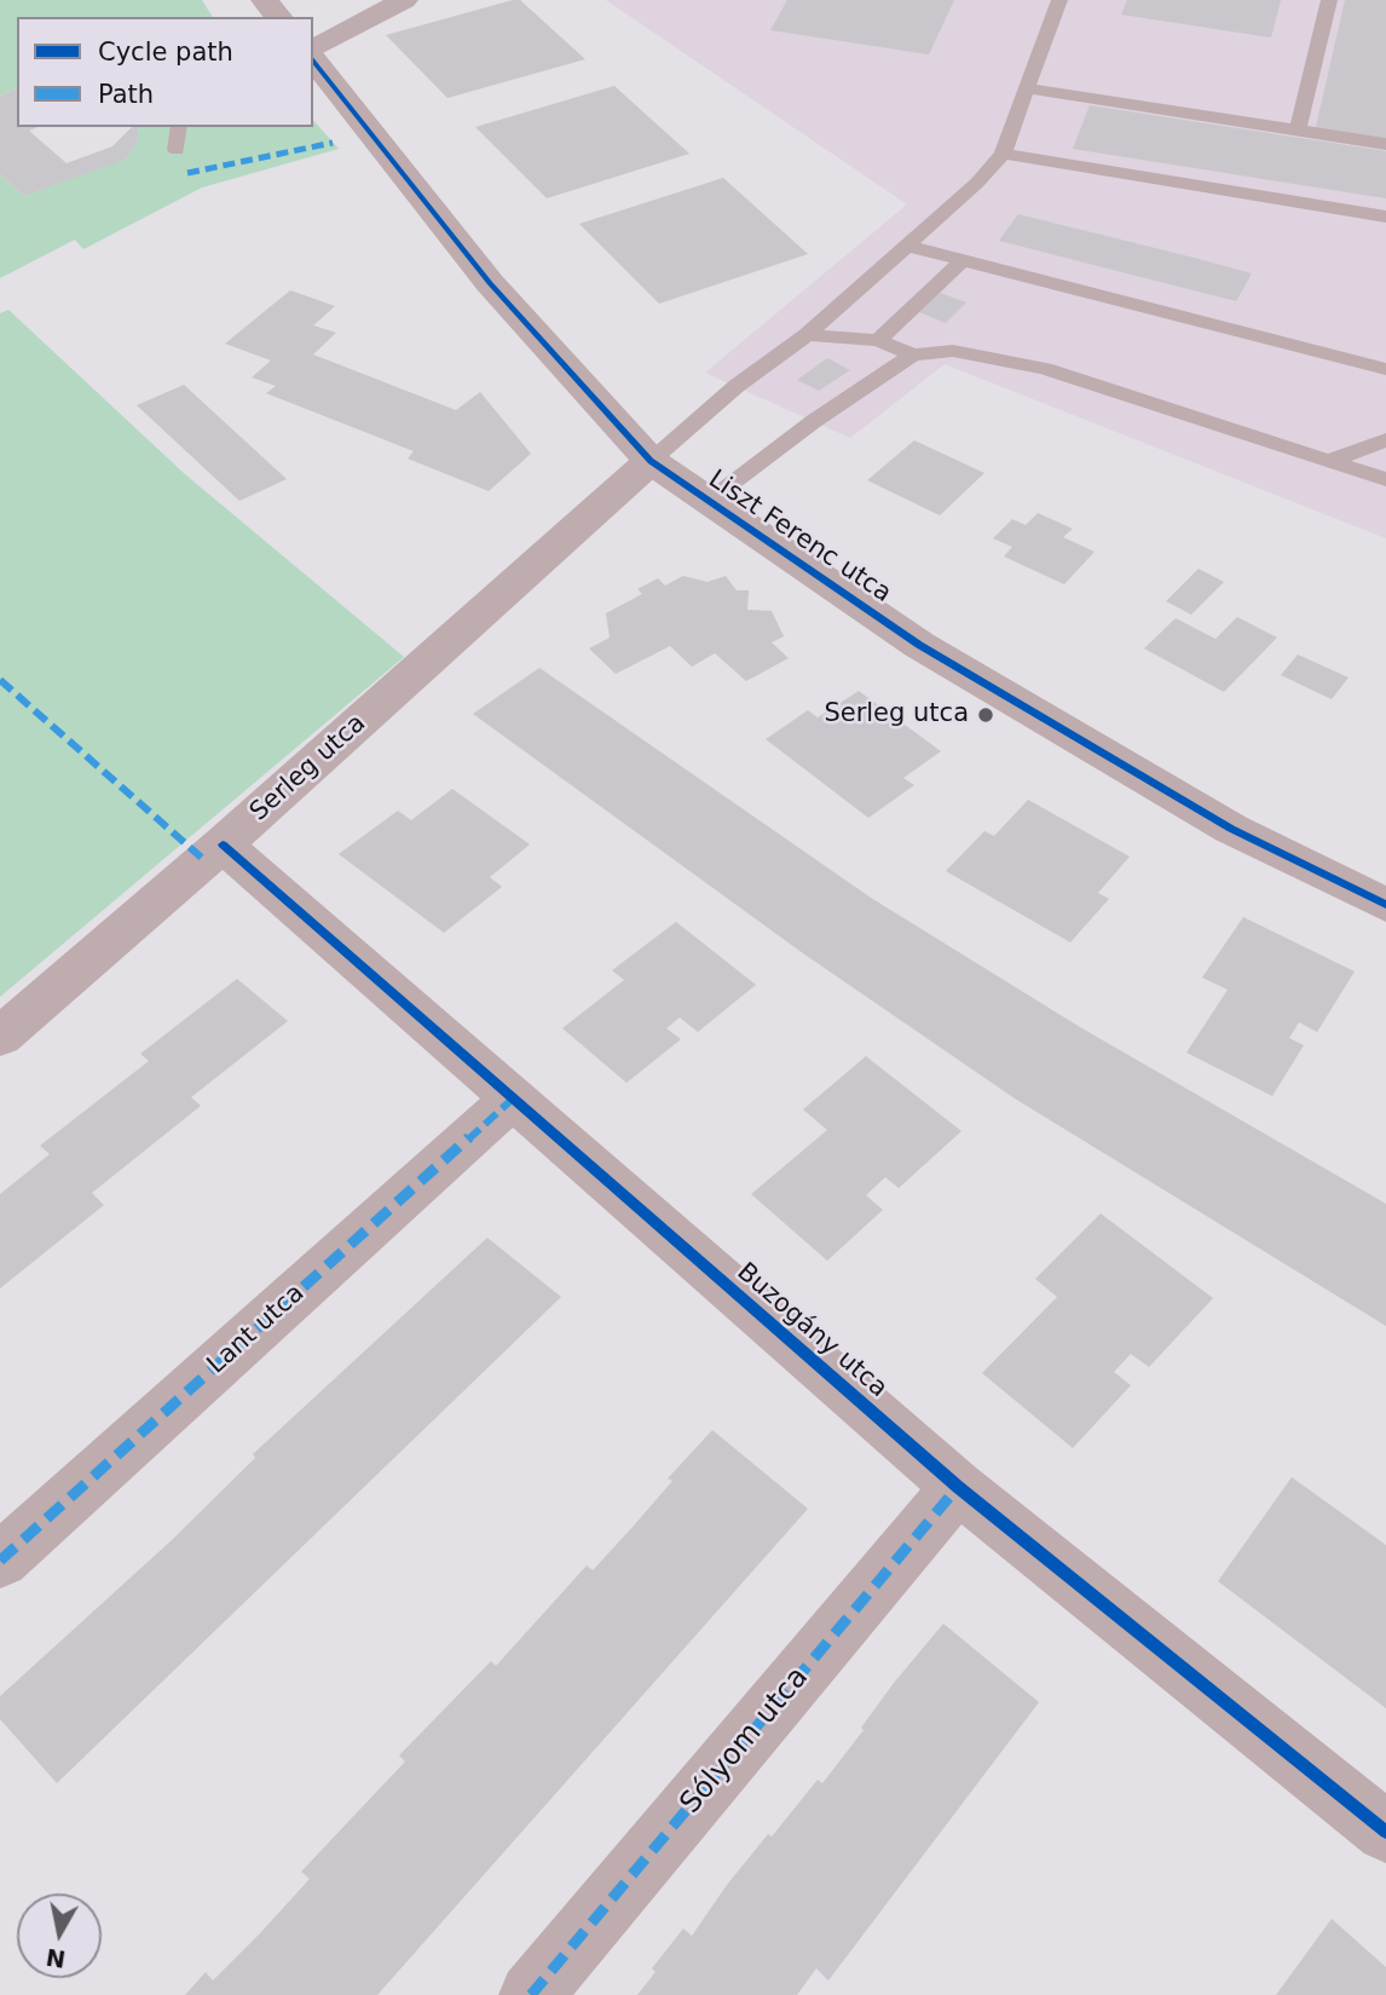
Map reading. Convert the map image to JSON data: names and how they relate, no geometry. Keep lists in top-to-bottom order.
{
  "streets": {
    "street": [
      "Liszt Ferenc utca",
      "Serleg utca",
      "Lant utca",
      "Buzogány utca",
      "Sólyom utca"
    ]
  },
  "crossings": [
    ["Liszt Ferenc utca", "Serleg utca"],
    ["Serleg utca", "Buzogány utca"],
    ["Lant utca", "Buzogány utca"],
    ["Buzogány utca", "Sólyom utca"]
  ],
  "places": ["Serleg utca"],
  "legend": ["Cycle path", "Path"],
  "north": "bottom"
}
